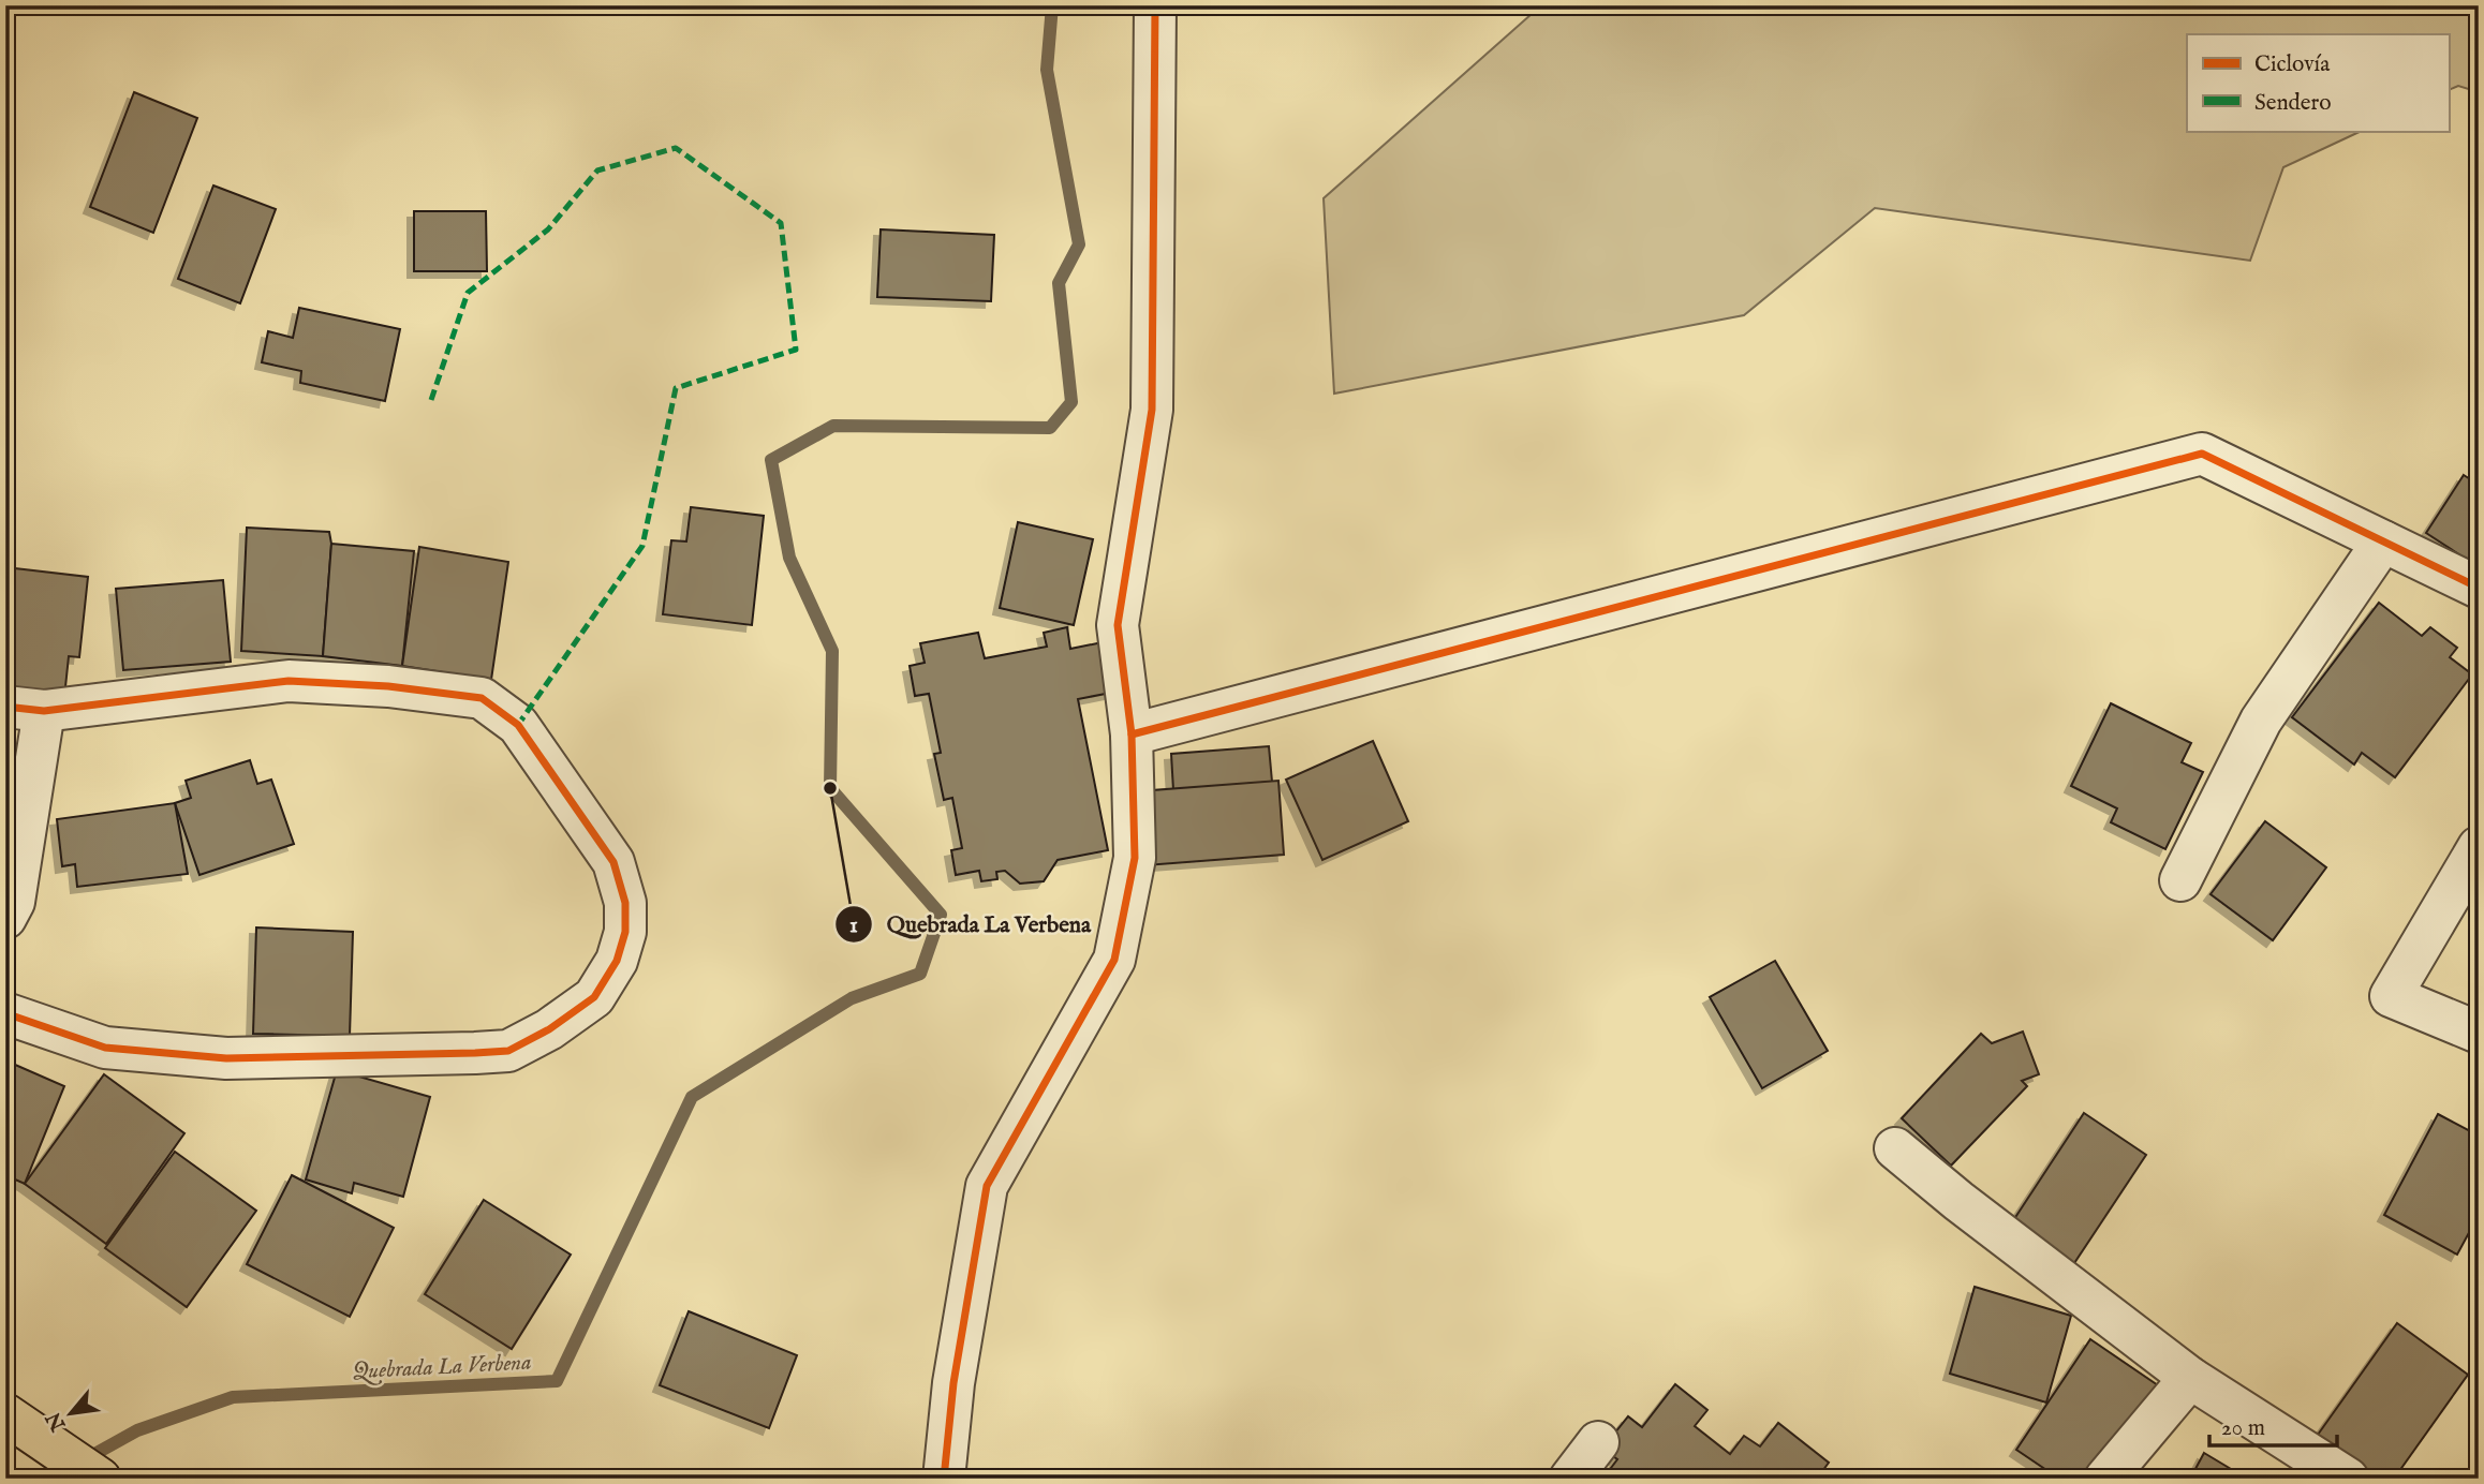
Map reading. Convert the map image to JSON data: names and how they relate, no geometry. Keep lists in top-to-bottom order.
{
  "water": ["Quebrada La Verbena"],
  "places": ["Quebrada La Verbena"],
  "legend": ["Ciclovía", "Sendero"],
  "scale_bar": "20 m",
  "north": "bottom left"
}
